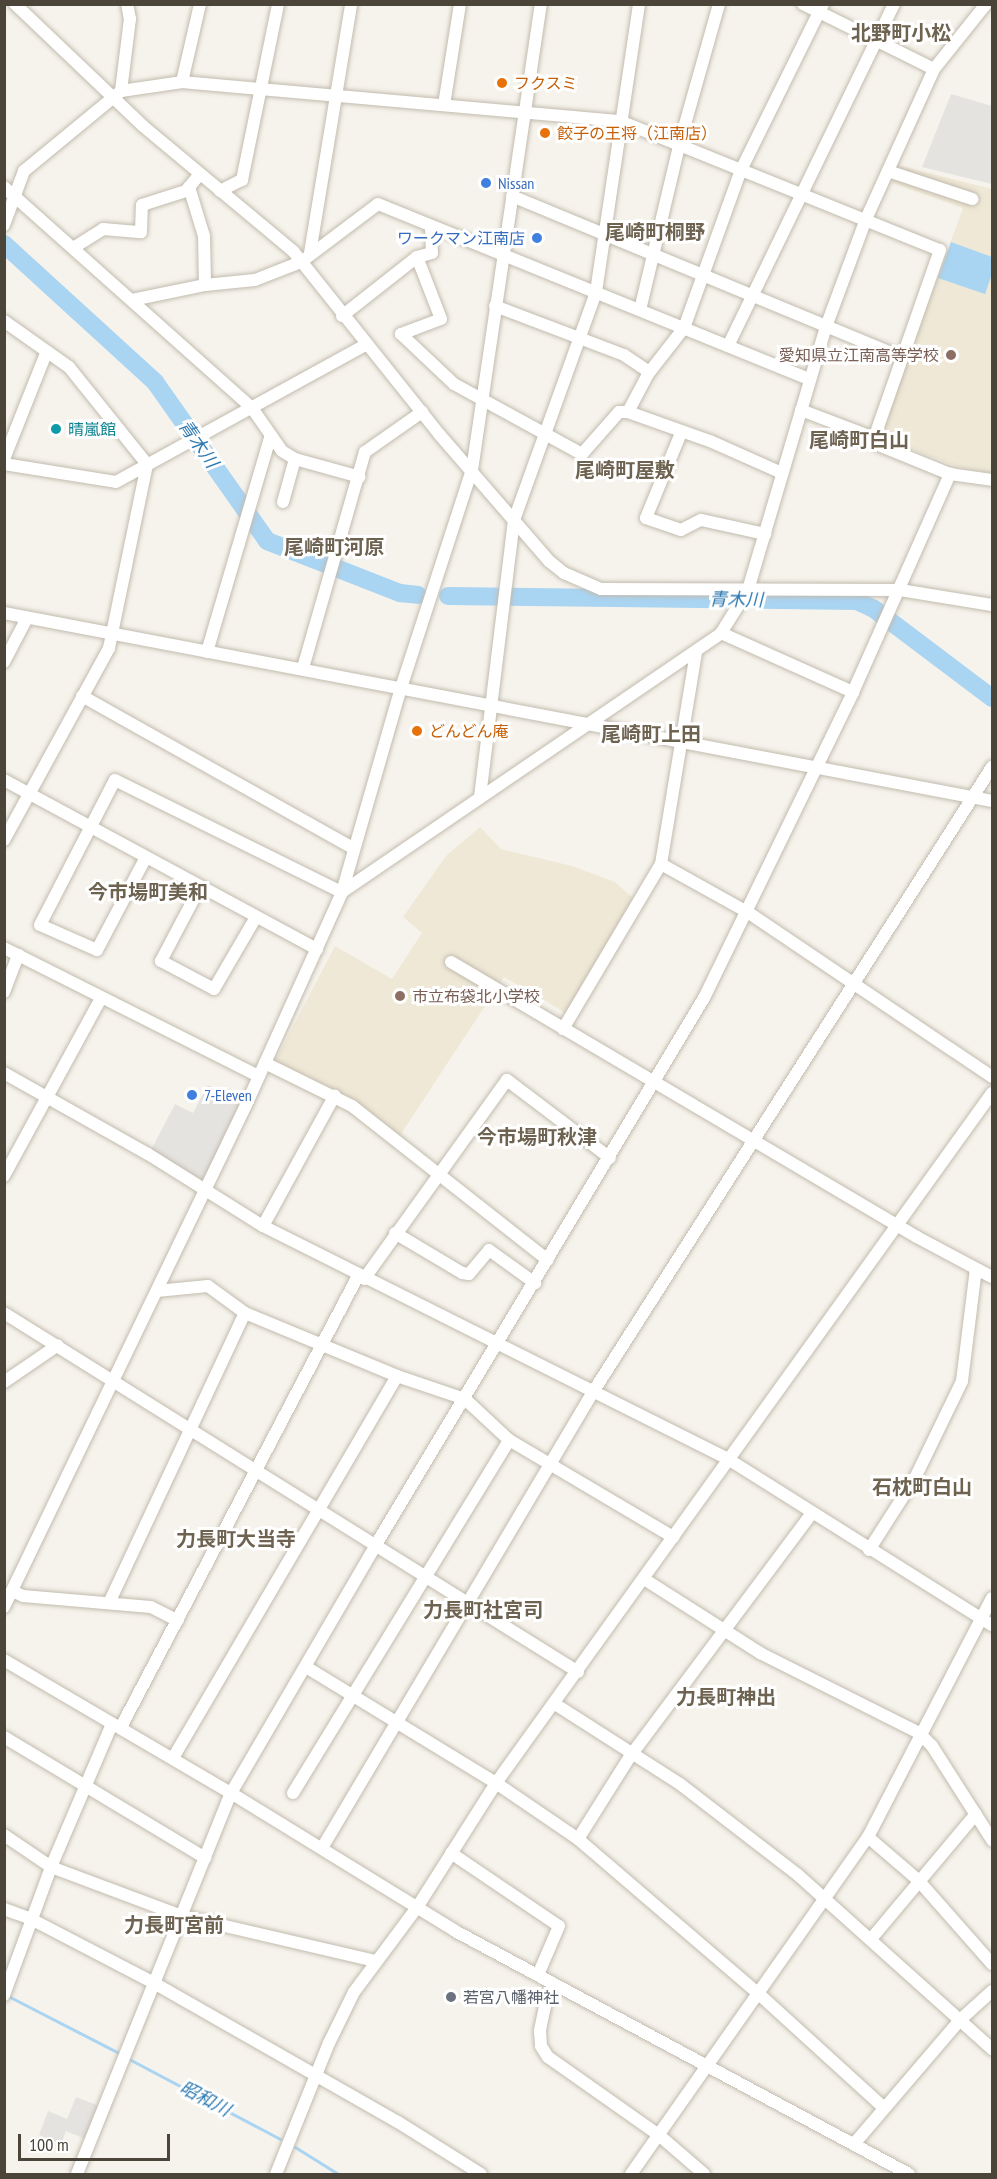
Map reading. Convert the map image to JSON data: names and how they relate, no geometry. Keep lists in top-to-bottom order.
{
  "districts": [
    "北野町小松",
    "尾崎町桐野",
    "尾崎町白山",
    "尾崎町屋敷",
    "尾崎町河原",
    "尾崎町上田",
    "今市場町美和",
    "今市場町秋津",
    "石枕町白山",
    "力長町大当寺",
    "力長町社宮司",
    "力長町神出",
    "力長町宮前"
  ],
  "water": ["青木川", "昭和川"],
  "places": [
    "フクスミ",
    "餃子の王将（江南店）",
    "Nissan",
    "ワークマン江南店",
    "愛知県立江南高等学校",
    "晴嵐館",
    "どんどん庵",
    "市立布袋北小学校",
    "7-Eleven",
    "若宮八幡神社"
  ],
  "scale_bar": "100 m"
}
